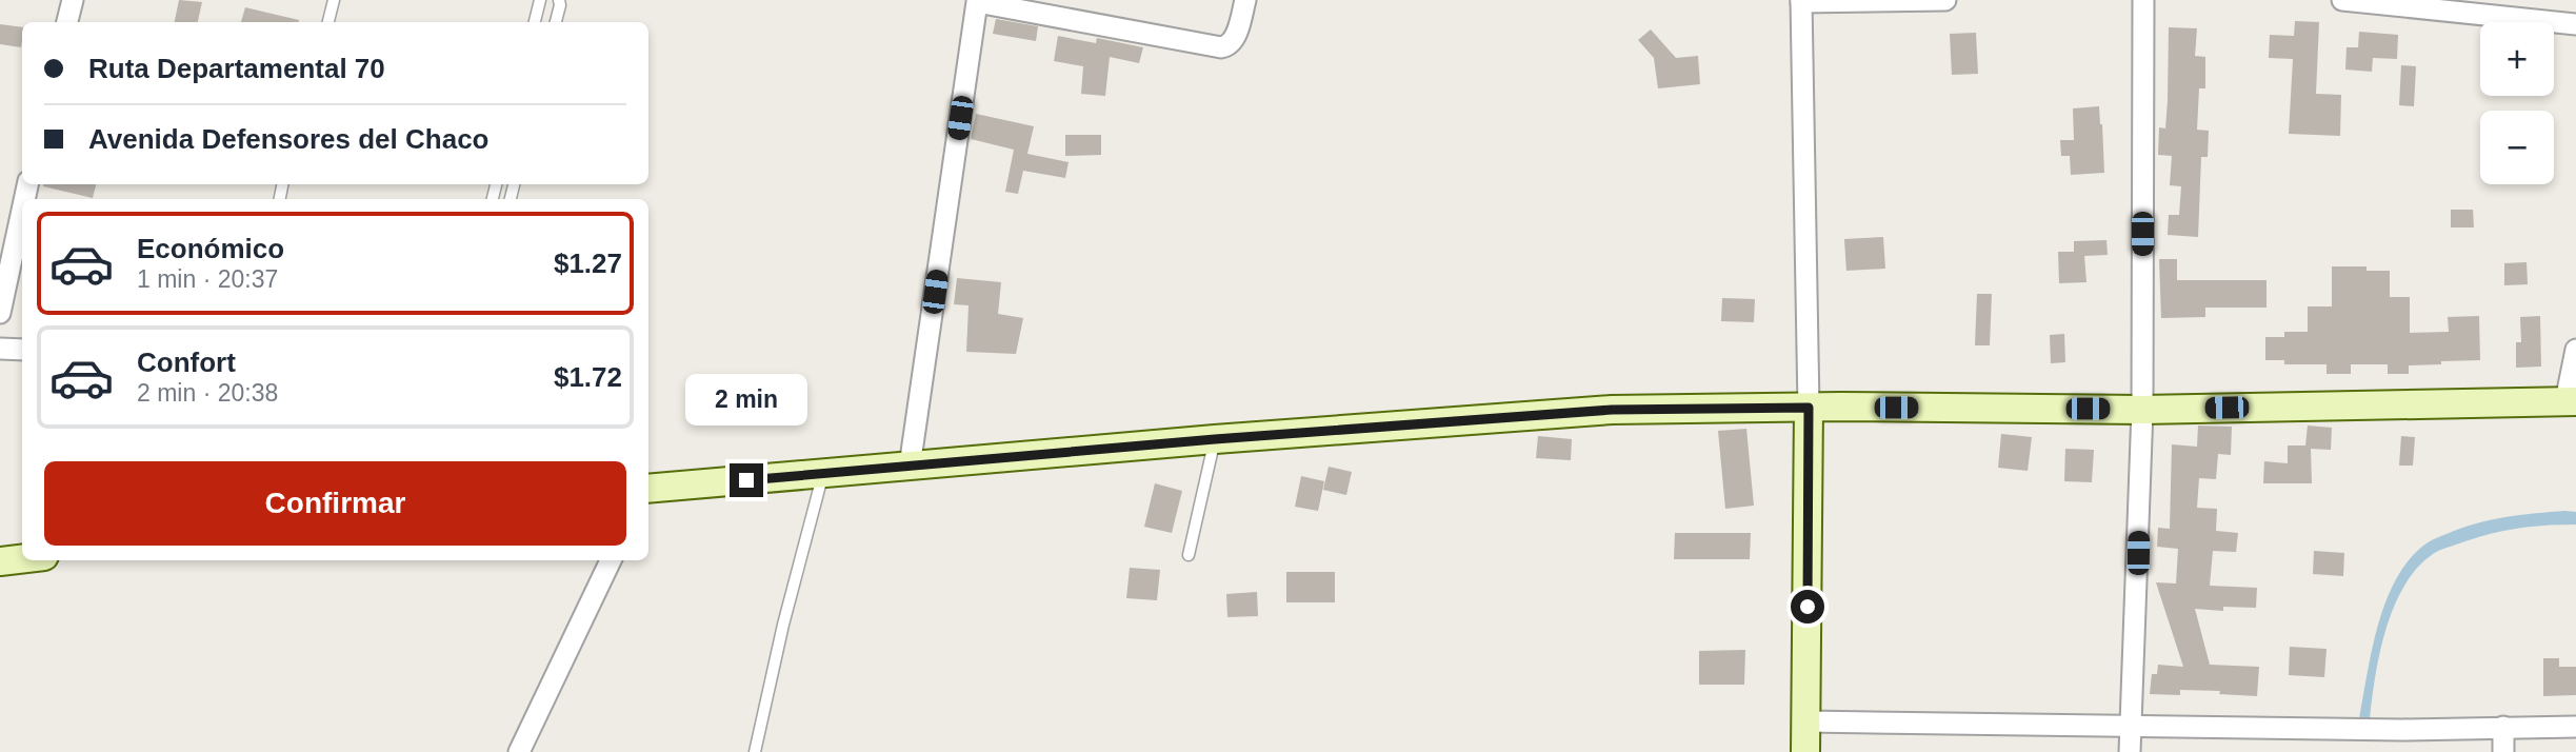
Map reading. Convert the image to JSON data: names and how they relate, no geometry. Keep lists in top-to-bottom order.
{
  "page": {
    "map_buttons": ["+", "−"],
    "banner": ["Ruta Departamental 70", "Avenida Defensores del Chaco"],
    "list": [
      {
        "name": "Económico",
        "note": "1 min · 20:37",
        "value": "$1.27"
      },
      {
        "name": "Confort",
        "note": "2 min · 20:38",
        "value": "$1.72"
      }
    ],
    "bubble": "2 min",
    "buttons": "Confirmar"
  }
}
